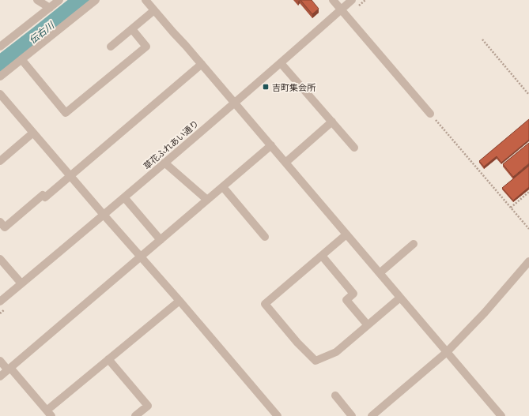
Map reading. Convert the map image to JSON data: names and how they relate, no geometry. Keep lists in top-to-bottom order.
{
  "streets": {
    "street": ["草花ふれあい通り"]
  },
  "water": ["伝右川"],
  "places": {
    "transit": ["吉町集会所"]
  }
}
